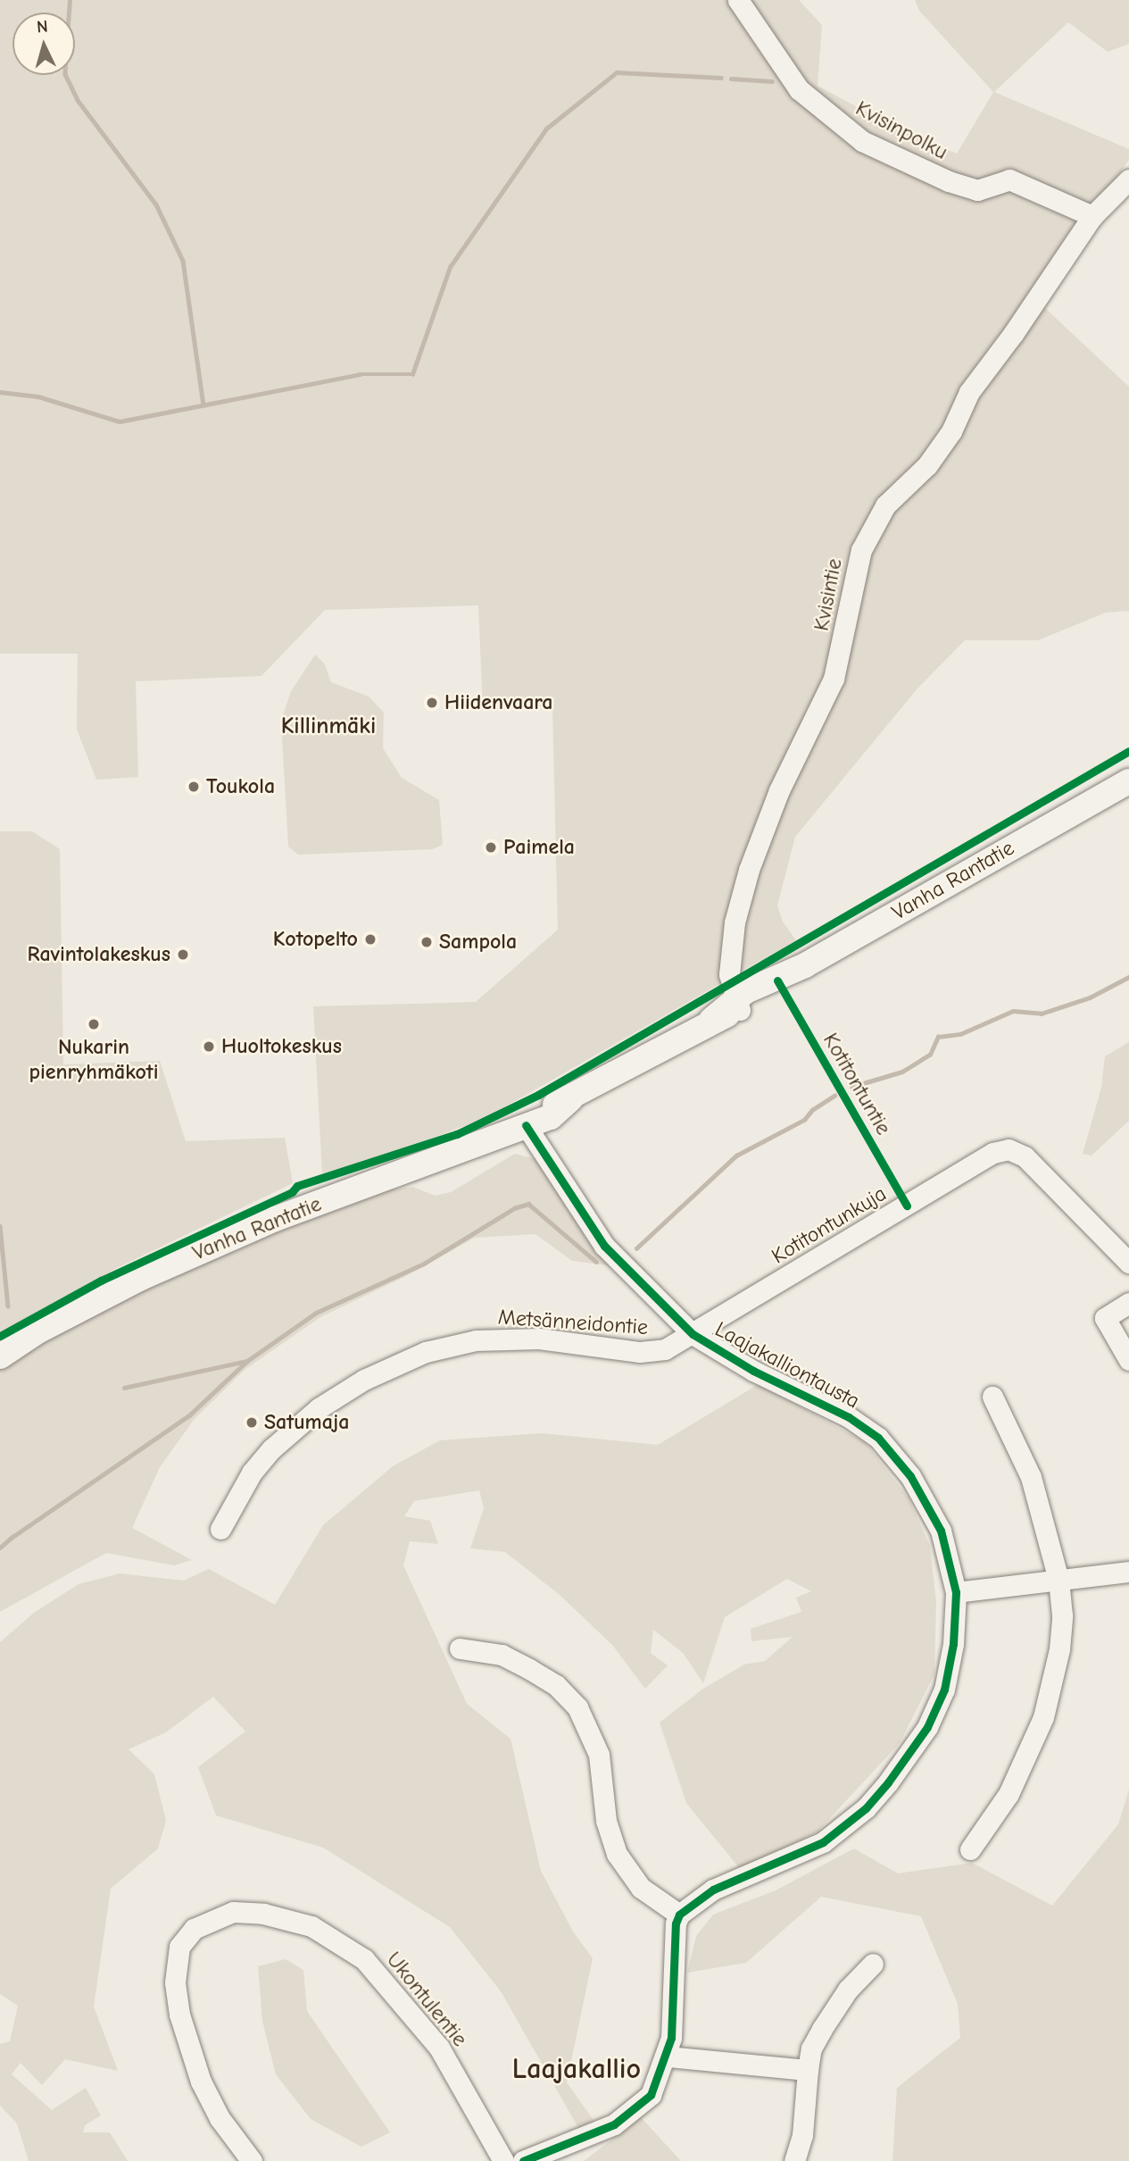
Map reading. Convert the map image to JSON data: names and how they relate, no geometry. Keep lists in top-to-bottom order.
{
  "streets": {
    "main road": ["Vanha Rantatie"],
    "street": [
      "Kvisinpolku",
      "Kvisintie",
      "Kotitontunkuja",
      "Metsänneidontie",
      "Laajakalliontausta",
      "Ukontulentie"
    ],
    "cycle path": ["Kotitontuntie"]
  },
  "crossings": [
    ["Kvisinpolku", "Kvisintie"],
    ["Kvisintie", "Vanha Rantatie"],
    ["Vanha Rantatie", "Laajakalliontausta"],
    ["Kotitontunkuja", "Metsänneidontie"],
    ["Kotitontunkuja", "Laajakalliontausta"],
    ["Metsänneidontie", "Laajakalliontausta"]
  ],
  "districts": ["Killinmäki", "Laajakallio"],
  "places": [
    "Hiidenvaara",
    "Toukola",
    "Paimela",
    "Kotopelto",
    "Sampola",
    "Ravintolakeskus",
    "Nukarin pienryhmäkoti",
    "Huoltokeskus",
    "Satumaja"
  ],
  "north": "top"
}
